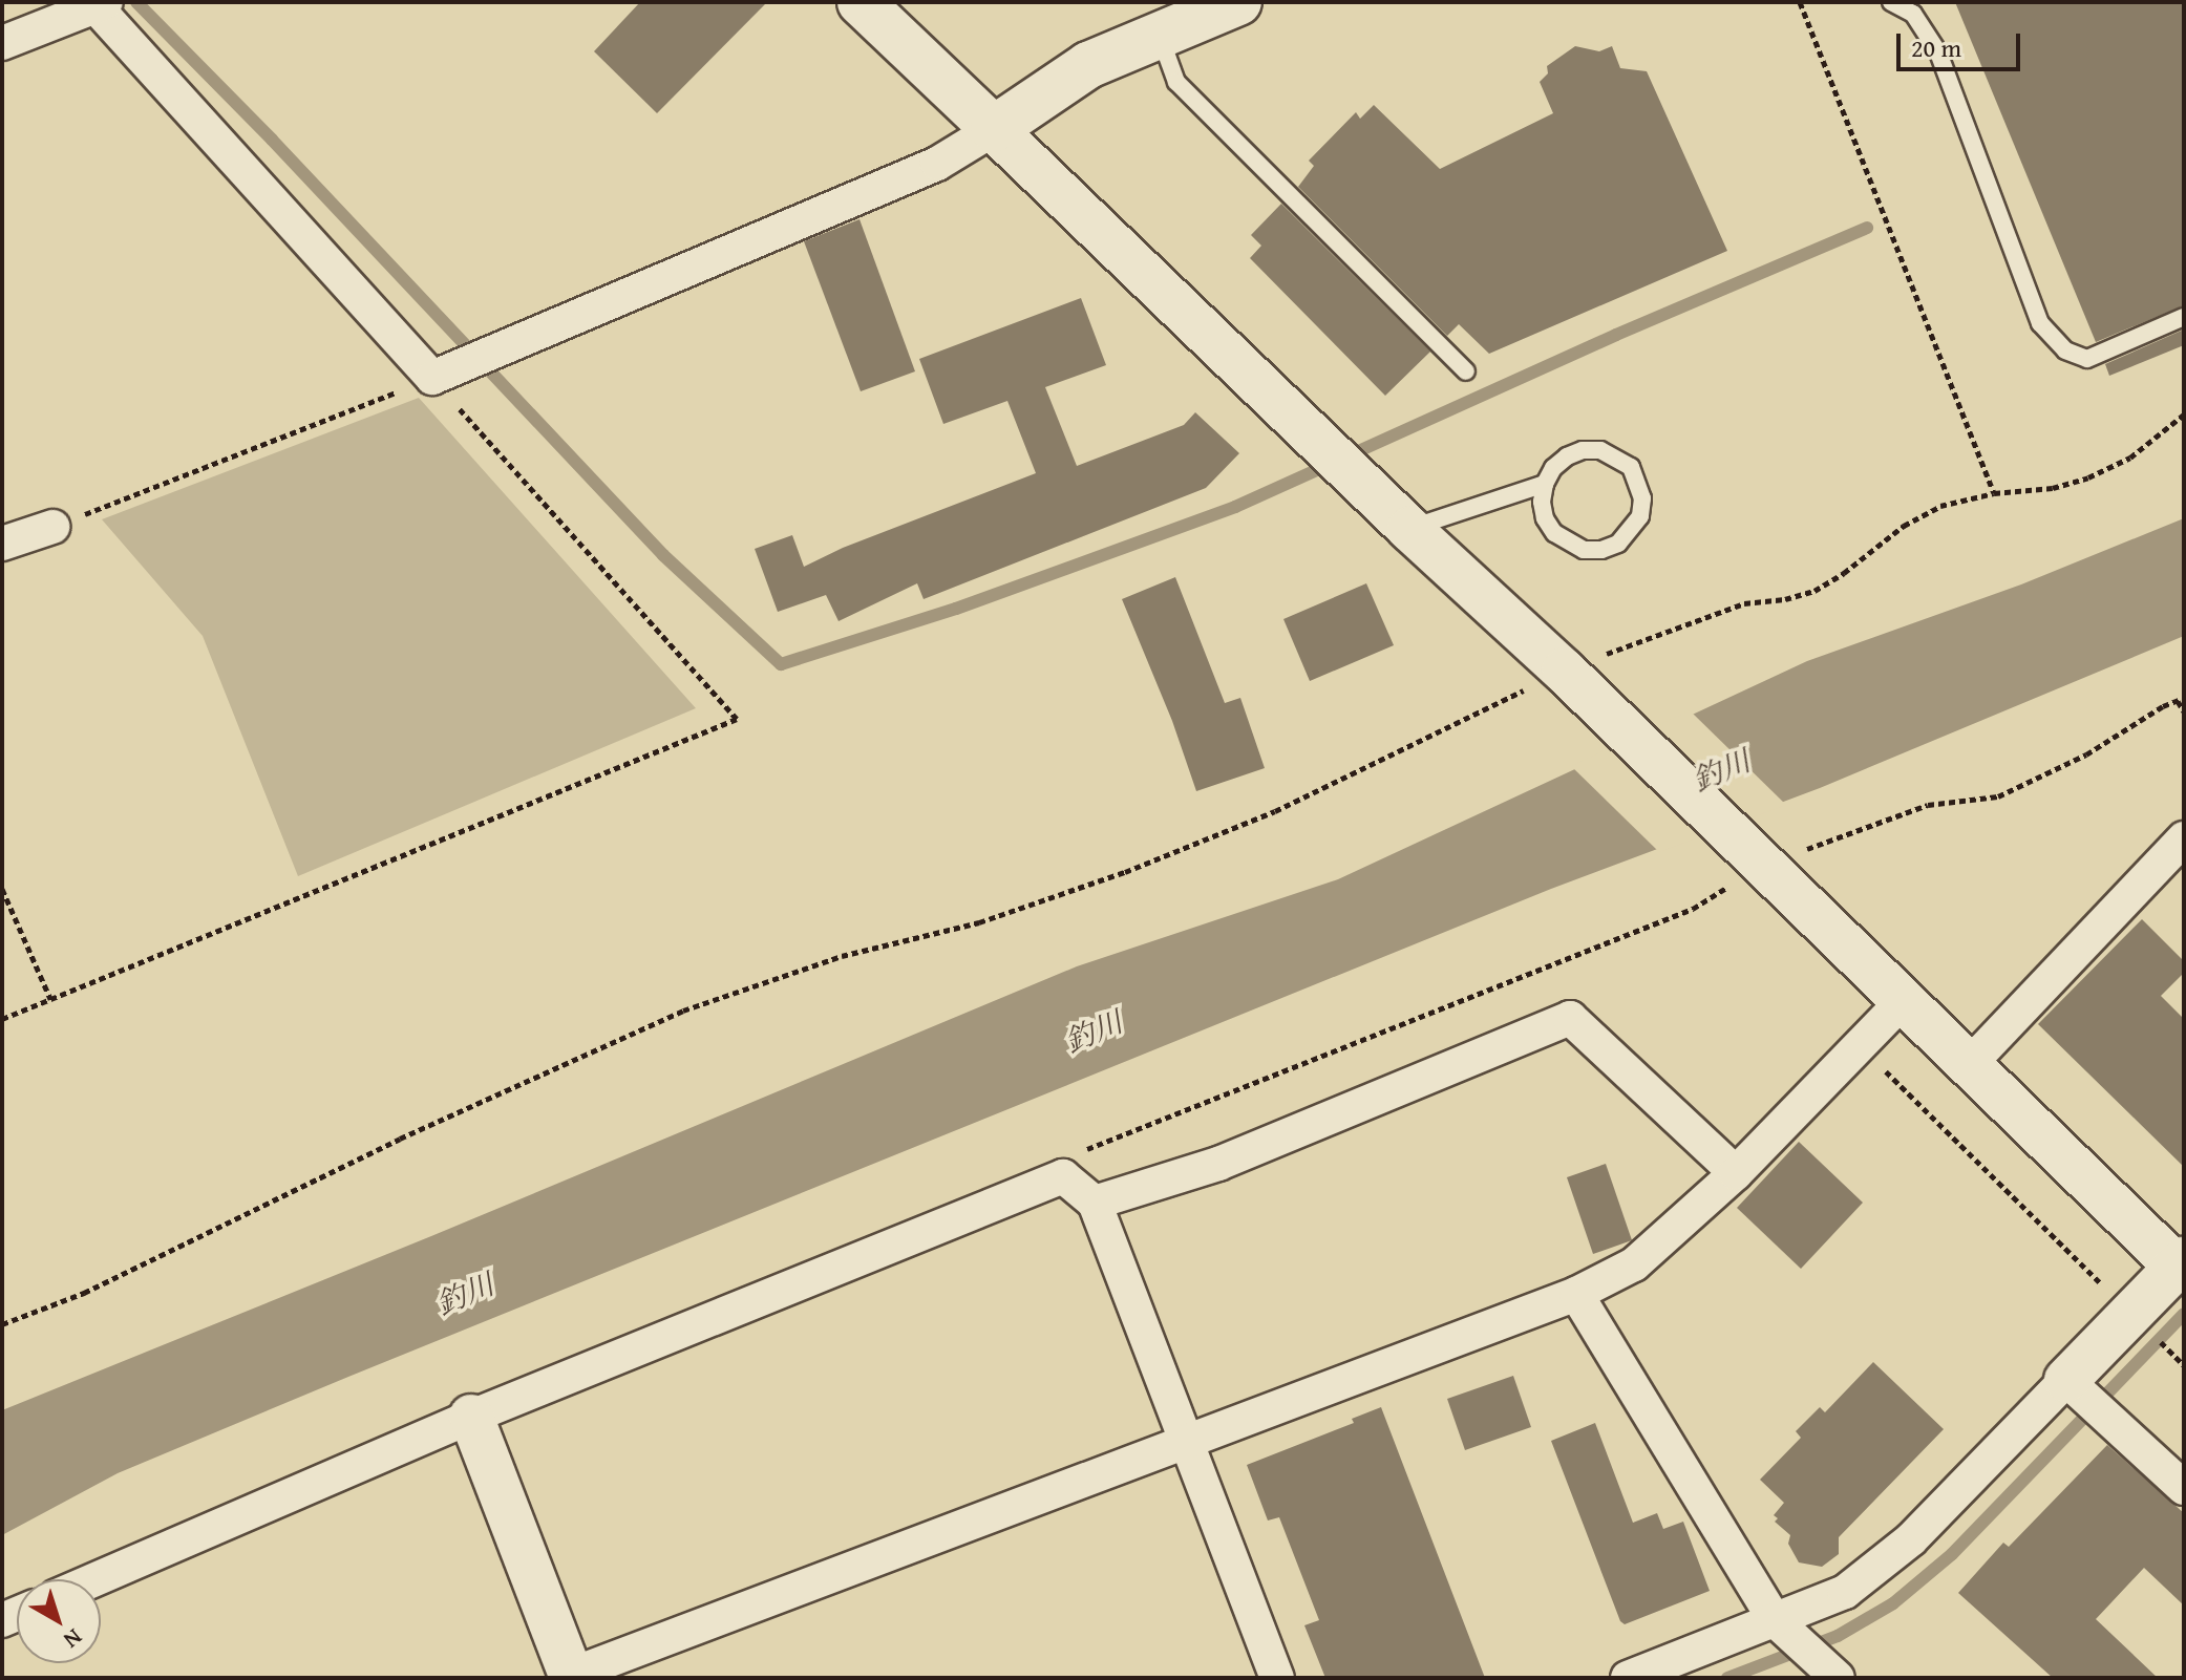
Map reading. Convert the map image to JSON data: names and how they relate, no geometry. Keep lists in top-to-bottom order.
{
  "water": ["釣川"],
  "scale_bar": "20 m",
  "north": "bottom right"
}
